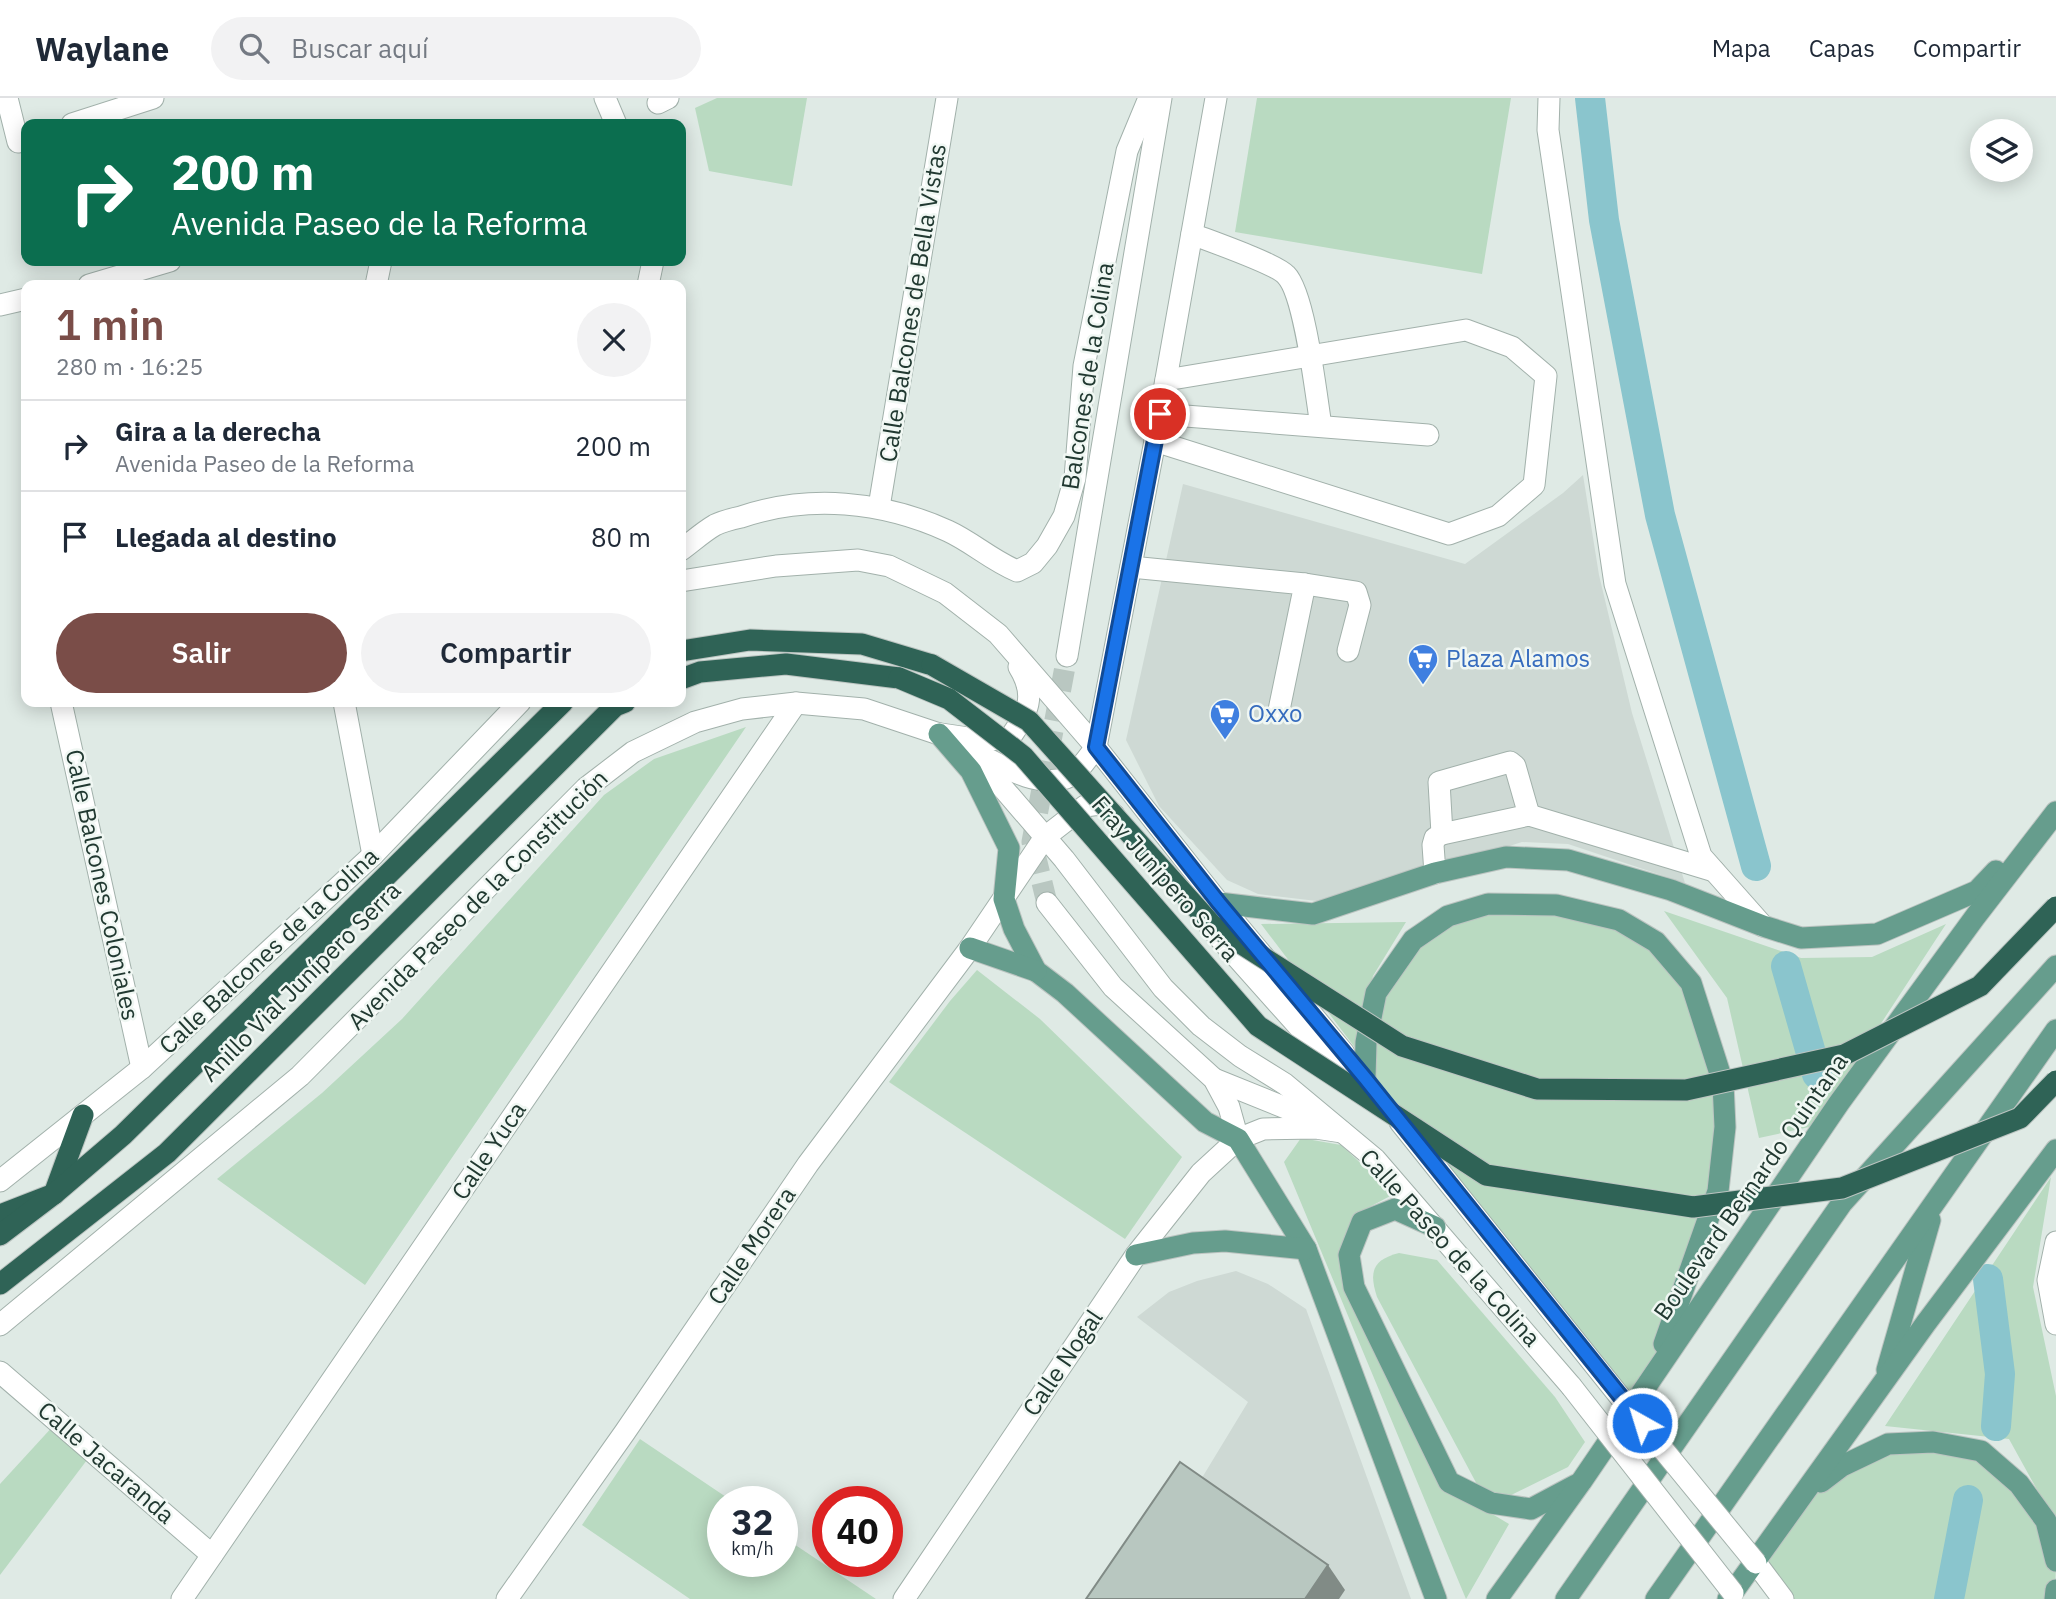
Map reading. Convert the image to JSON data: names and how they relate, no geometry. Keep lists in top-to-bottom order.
{
  "streets": {
    "highway": ["Fray Junipero Serra", "Anillo Vial Junípero Serra"],
    "main road": ["Boulevard Bernardo Quintana"],
    "street": [
      "Calle Balcones de Bella Vistas",
      "Balcones de la Colina",
      "Calle Balcones Coloniales",
      "Avenida Paseo de la Constitución",
      "Calle Balcones de la Colina",
      "Calle Yuca",
      "Calle Morera",
      "Calle Paseo de la Colina",
      "Calle Nogal",
      "Calle Jacaranda"
    ]
  },
  "crossings": [
    ["Calle Balcones de Bella Vistas", "Balcones de la Colina"],
    ["Calle Balcones Coloniales", "Calle Balcones de la Colina"],
    ["Avenida Paseo de la Constitución", "Calle Yuca"],
    ["Avenida Paseo de la Constitución", "Calle Morera"],
    ["Avenida Paseo de la Constitución", "Calle Paseo de la Colina"],
    ["Calle Yuca", "Calle Jacaranda"],
    ["Calle Morera", "Calle Paseo de la Colina"]
  ],
  "places": {
    "supermarket": ["Plaza Alamos", "Oxxo"]
  },
  "page": {
    "header": "Waylane",
    "search": "Buscar aquí",
    "nav": ["Mapa", "Capas", "Compartir"],
    "turn": ["200 m", "Avenida Paseo de la Reforma"],
    "heading": ["1 min", "280 m · 16:25"],
    "list": [
      {
        "name": "Gira a la derecha",
        "note": "Avenida Paseo de la Reforma",
        "value": "200 m"
      },
      {
        "name": "Llegada al destino",
        "value": "80 m"
      }
    ],
    "buttons": ["Salir", "Compartir"],
    "speed": "32 km/h",
    "limit": "40"
  }
}
